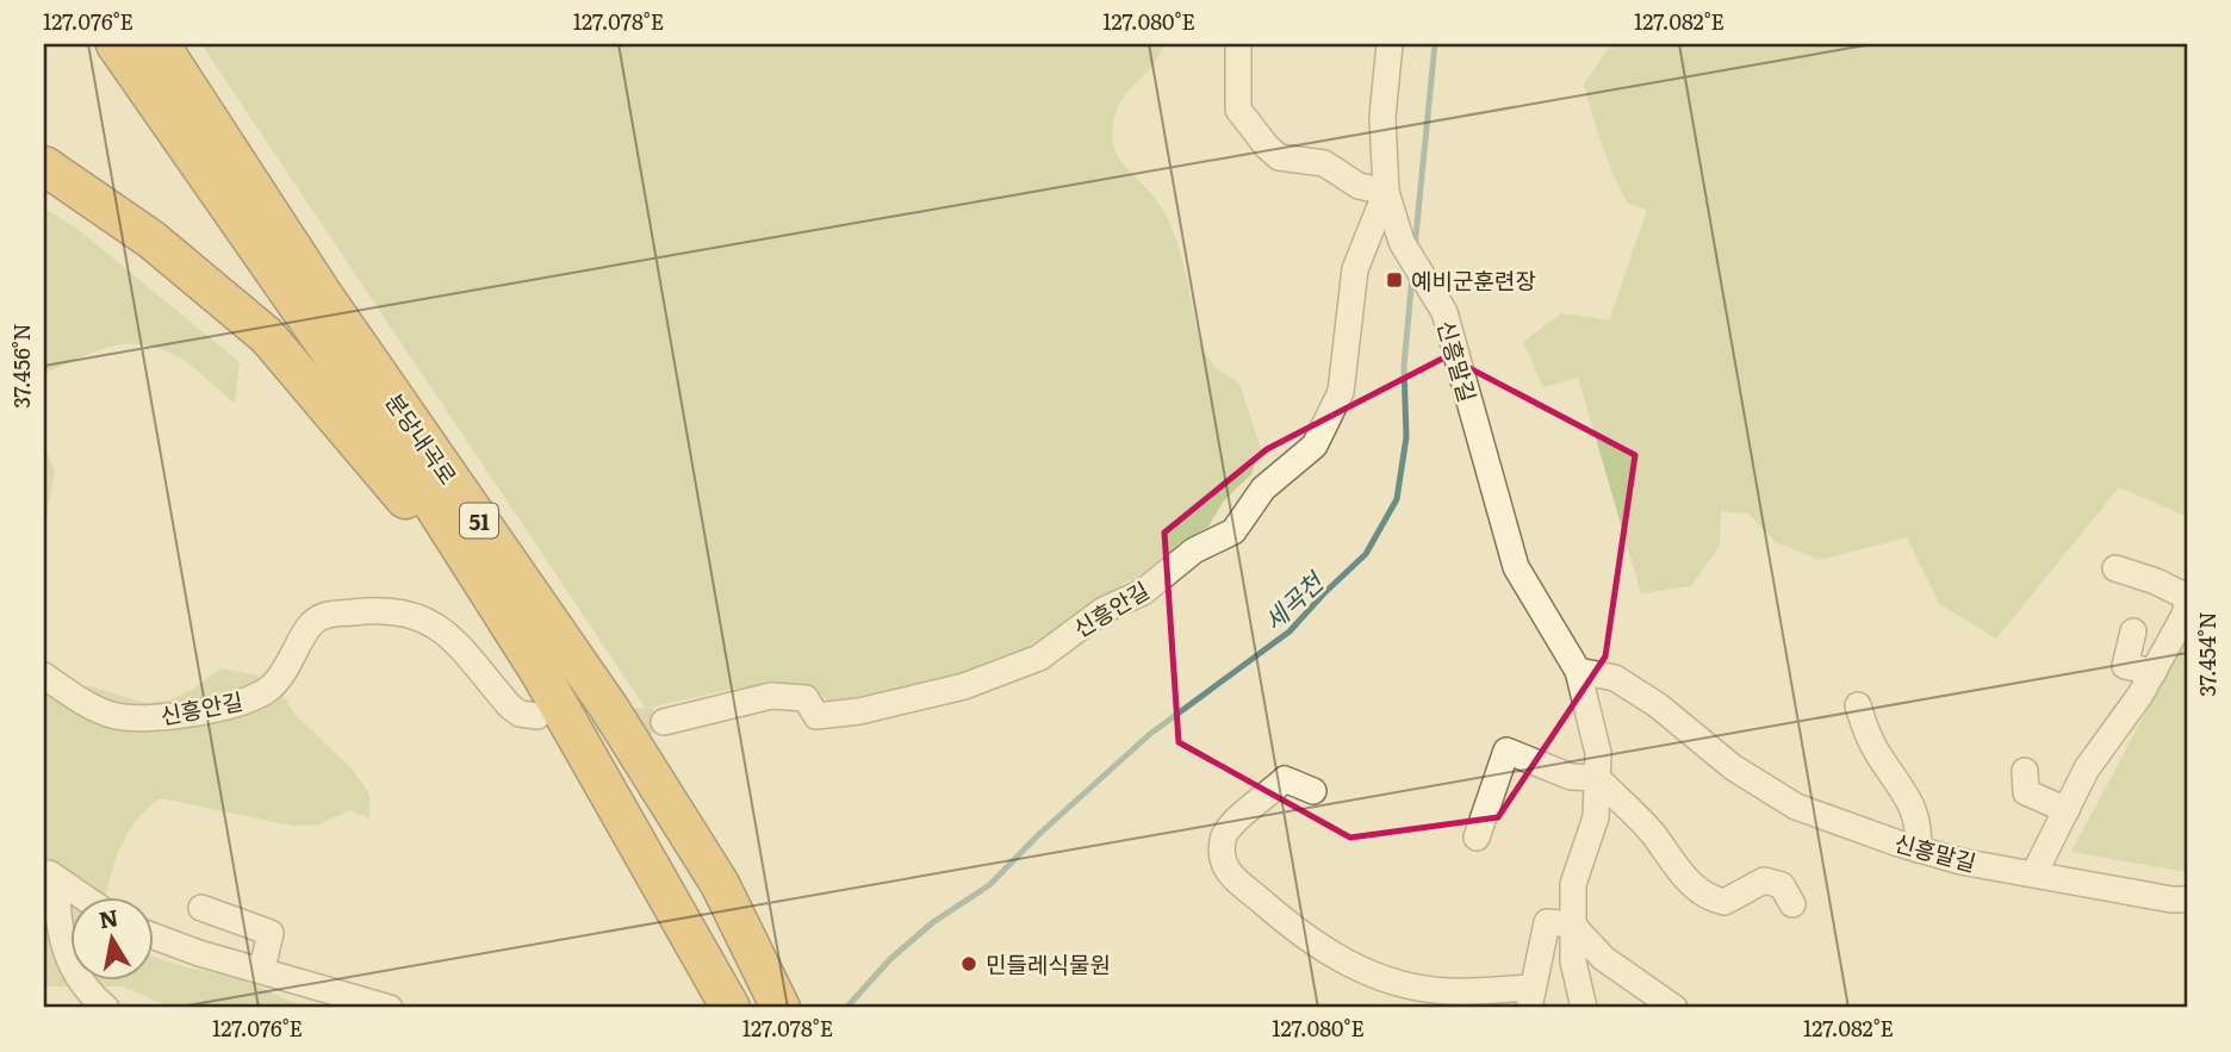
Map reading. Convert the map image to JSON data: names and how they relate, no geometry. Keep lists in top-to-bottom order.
{
  "streets": {
    "highway": ["분당내곡로", "51"],
    "street": ["신흥말길", "신흥안길"]
  },
  "crossings": [
    ["신흥말길", "신흥안길"]
  ],
  "water": ["세곡천"],
  "places": {
    "transit": ["예비군훈련장"],
    "other": ["민들레식물원"]
  },
  "north": "top",
  "coordinates": [
    "127.076°E",
    "127.078°E",
    "127.080°E",
    "127.082°E",
    "37.456°N",
    "37.454°N"
  ]
}
